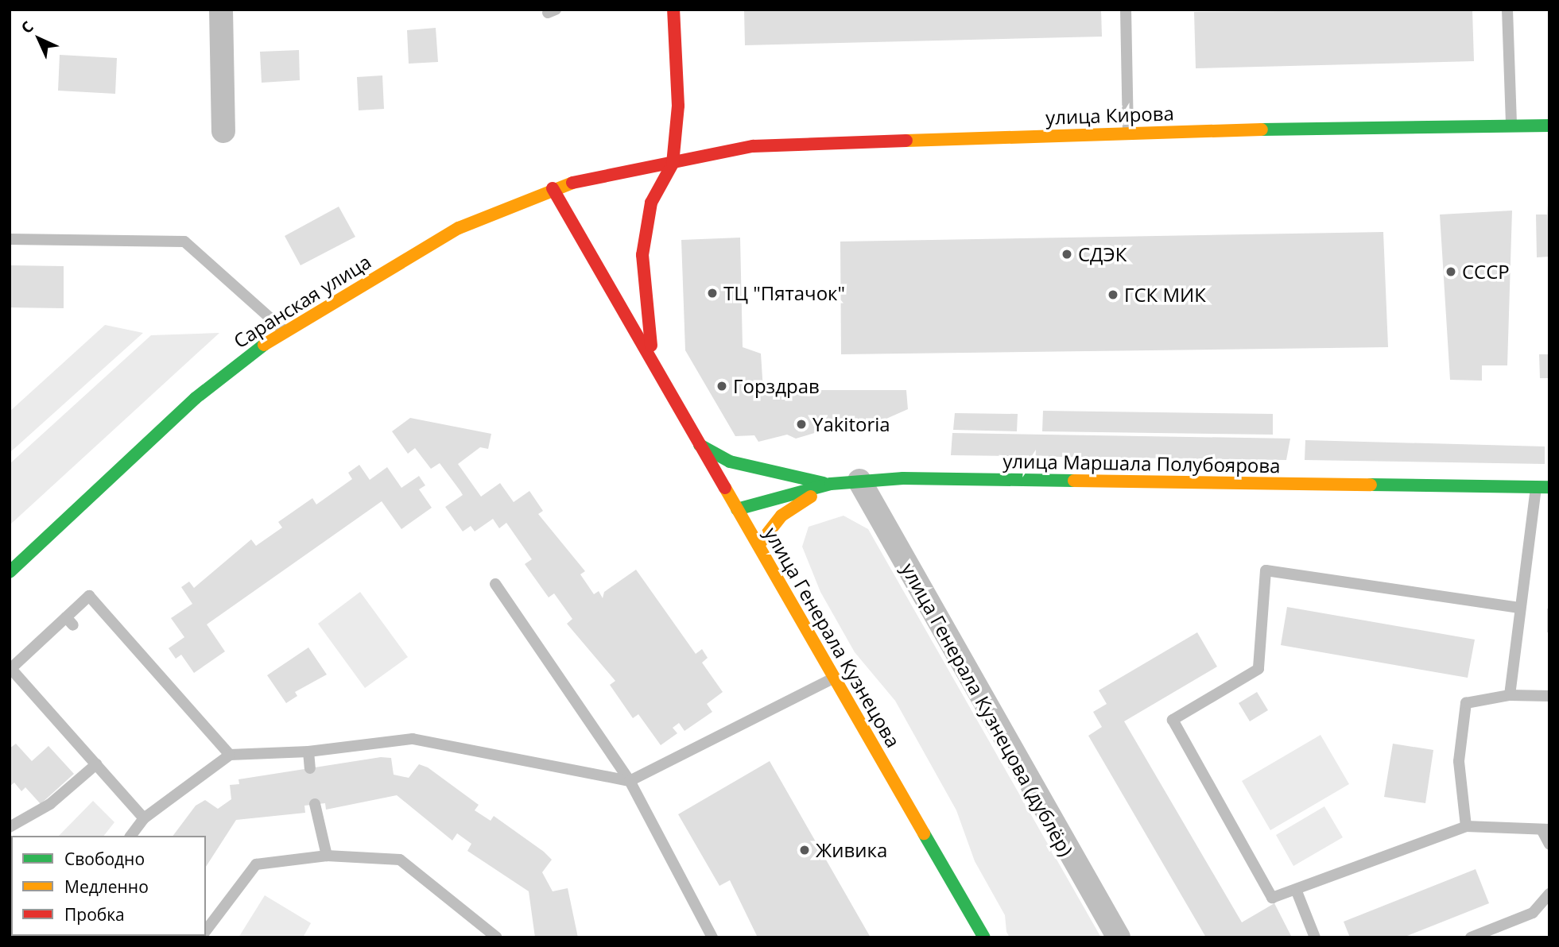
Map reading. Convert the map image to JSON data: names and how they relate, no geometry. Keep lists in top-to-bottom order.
{
  "streets": {
    "main road": [
      "улица Кирова",
      "Саранская улица",
      "улица Маршала Полубоярова",
      "улица Генерала Кузнецова"
    ],
    "street": ["улица Генерала Кузнецова (дублёр)"]
  },
  "crossings": [
    ["улица Кирова", "Саранская улица"],
    ["улица Кирова", "улица Генерала Кузнецова"],
    ["Саранская улица", "улица Генерала Кузнецова"],
    ["улица Маршала Полубоярова", "улица Генерала Кузнецова"],
    ["улица Маршала Полубоярова", "улица Генерала Кузнецова (дублёр)"]
  ],
  "places": [
    "СДЭК",
    "СССР",
    "ТЦ \"Пятачок\"",
    "ГСК МИК",
    "Горздрав",
    "Yakitoria",
    "Живика"
  ],
  "legend": ["Свободно", "Медленно", "Пробка"],
  "north": "top left"
}
